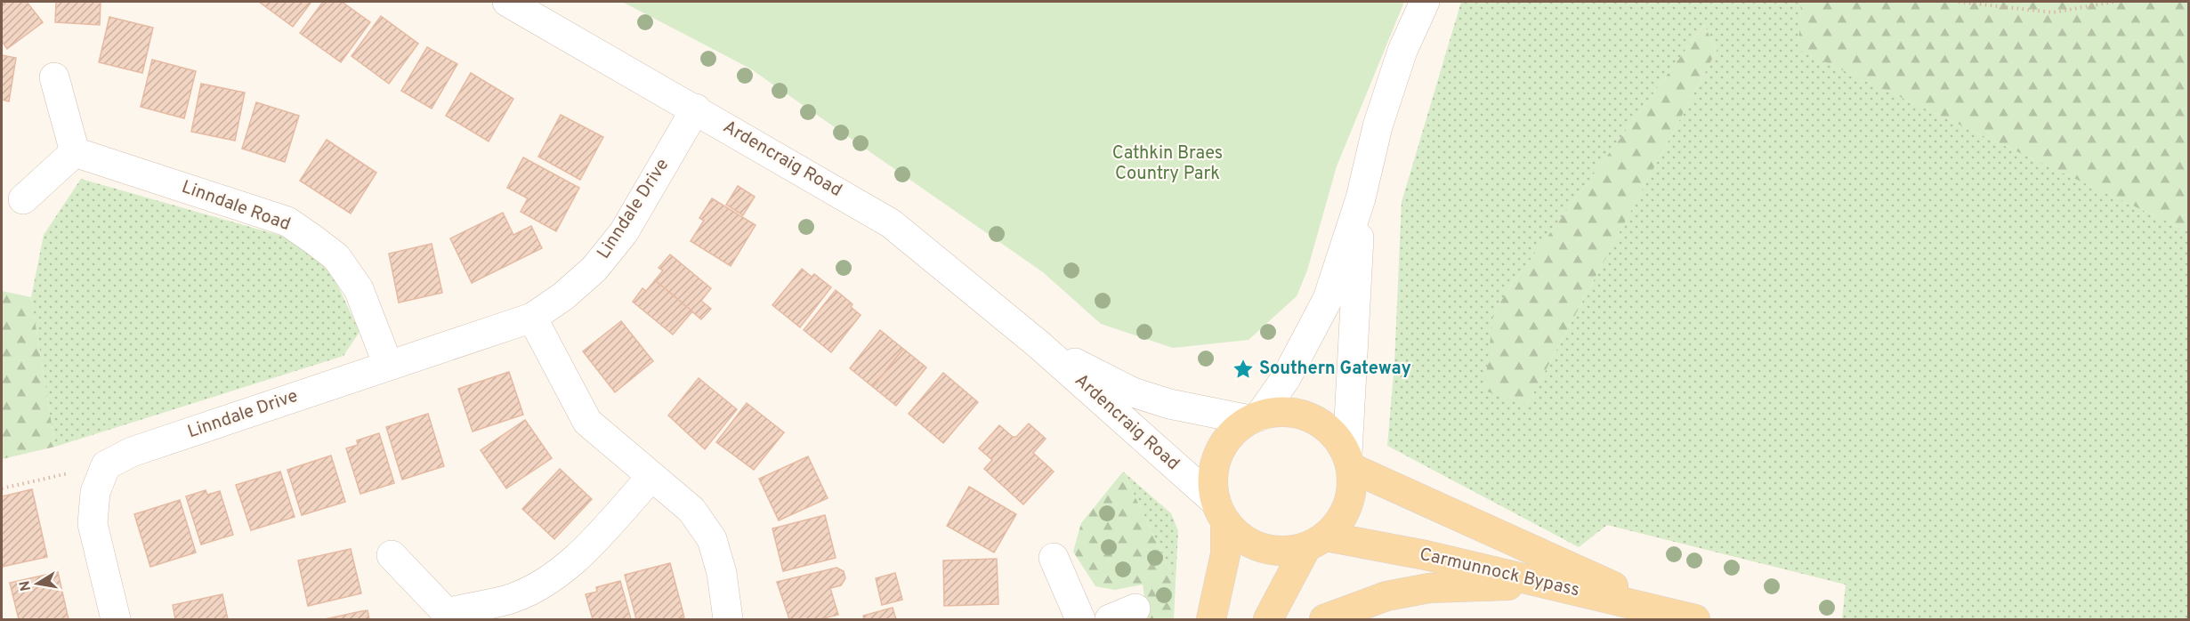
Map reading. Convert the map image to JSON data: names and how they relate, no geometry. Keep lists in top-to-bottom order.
{
  "streets": {
    "main road": ["Carmunnock Bypass"],
    "street": ["Ardencraig Road", "Linndale Road", "Linndale Drive"]
  },
  "crossings": [
    ["Ardencraig Road", "Linndale Drive"],
    ["Ardencraig Road", "Carmunnock Bypass"],
    ["Linndale Road", "Linndale Drive"]
  ],
  "parks": ["Cathkin Braes Country Park"],
  "places": {
    "place": ["Southern Gateway"]
  },
  "north": "left"
}
